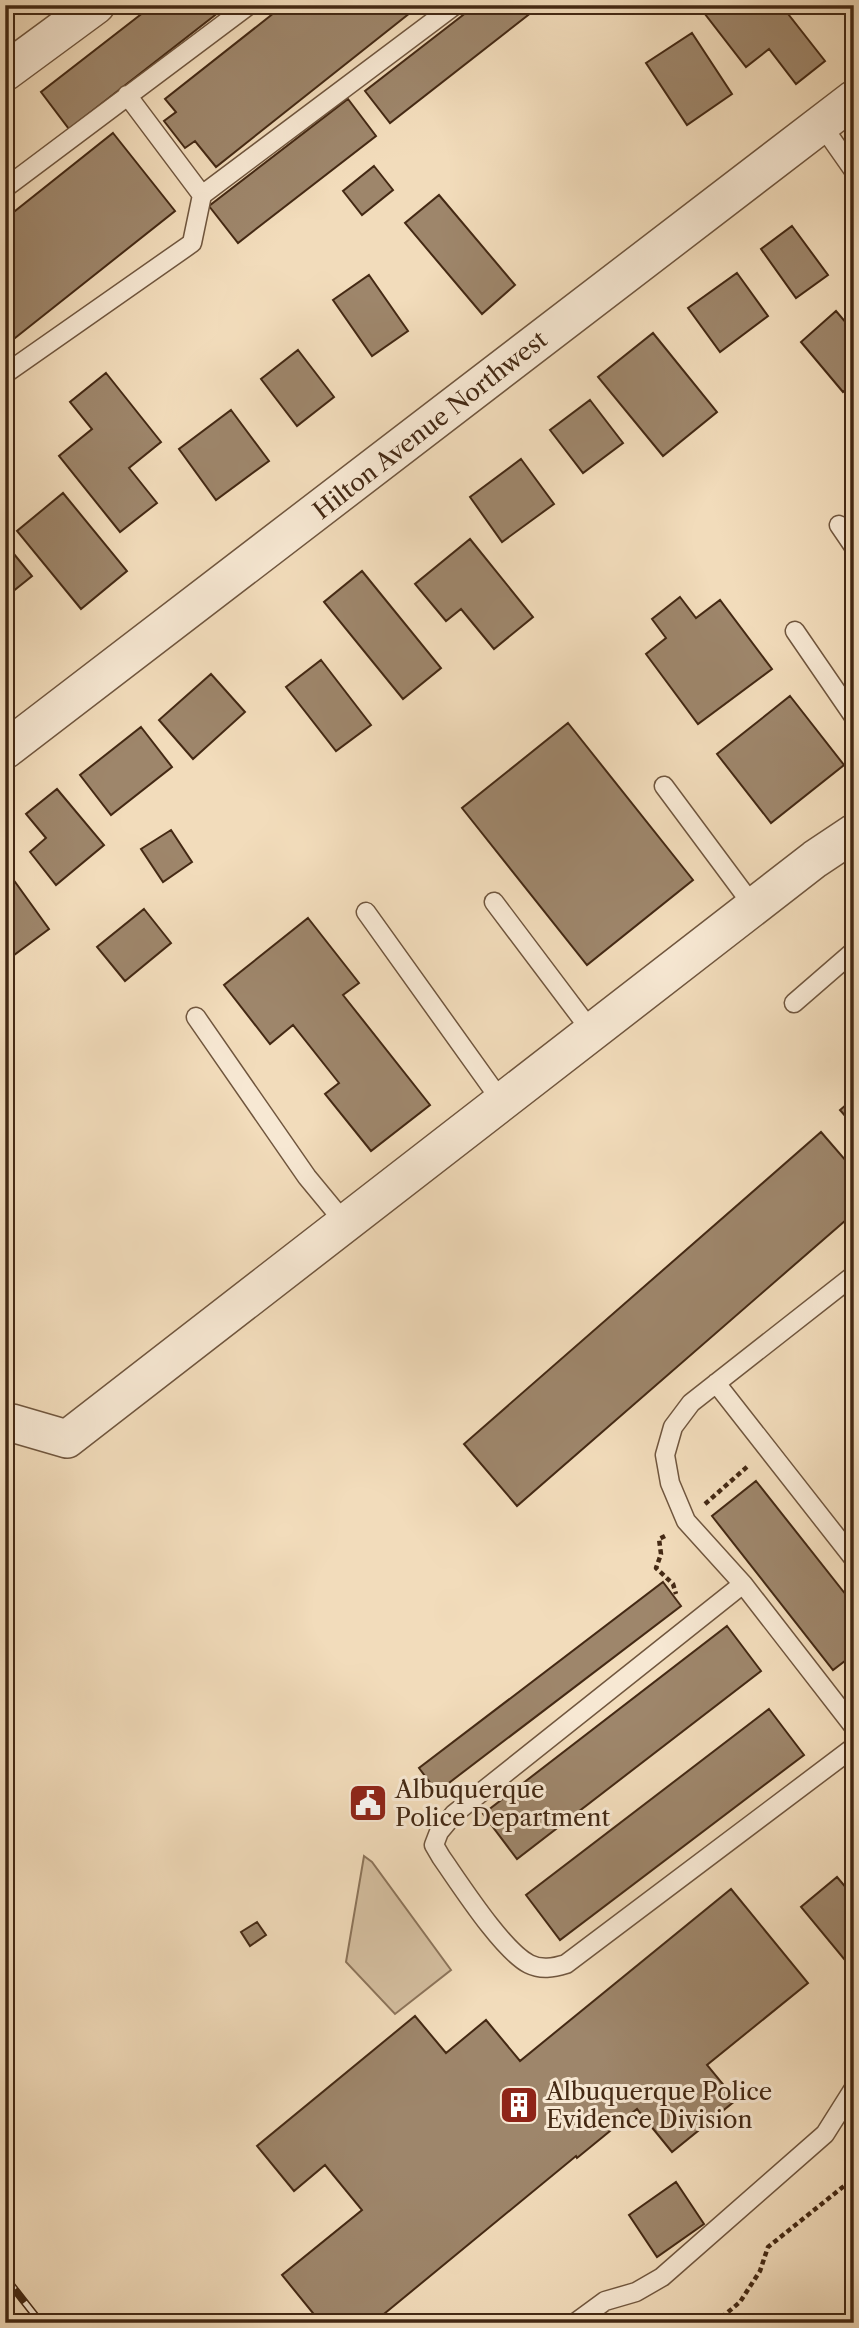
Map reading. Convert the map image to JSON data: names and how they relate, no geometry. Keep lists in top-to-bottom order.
{
  "streets": {
    "street": ["Hilton Avenue Northwest"]
  },
  "places": {
    "public building": ["Albuquerque Police Department"],
    "building": ["Albuquerque Police Evidence Division"]
  }
}
